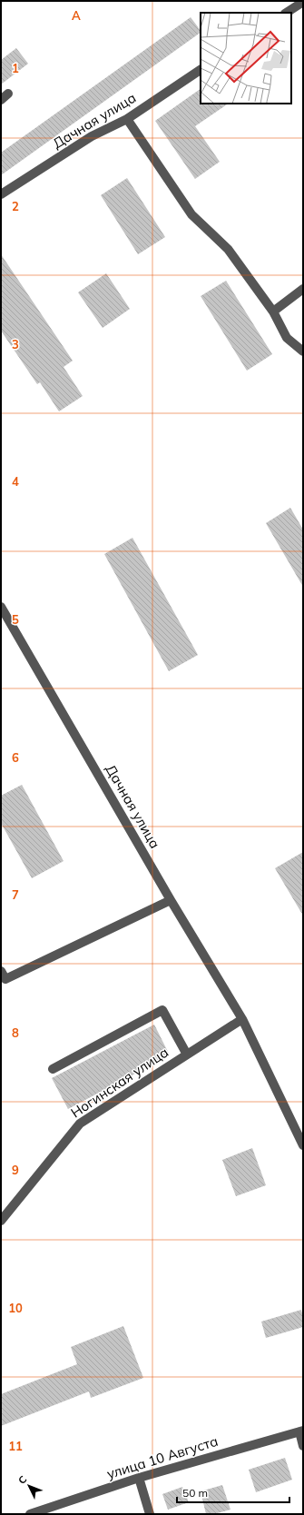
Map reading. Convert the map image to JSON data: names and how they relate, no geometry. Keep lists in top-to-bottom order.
{
  "streets": {
    "street": ["Дачная улица", "Ногинская улица", "улица 10 Августа"]
  },
  "crossings": [
    ["Дачная улица", "Ногинская улица"]
  ],
  "scale_bar": "50 m",
  "north": "top left",
  "grid": {
    "columns": ["A"],
    "rows": [
      "1",
      "2",
      "3",
      "4",
      "5",
      "6",
      "7",
      "8",
      "9",
      "10",
      "11"
    ]
  }
}
